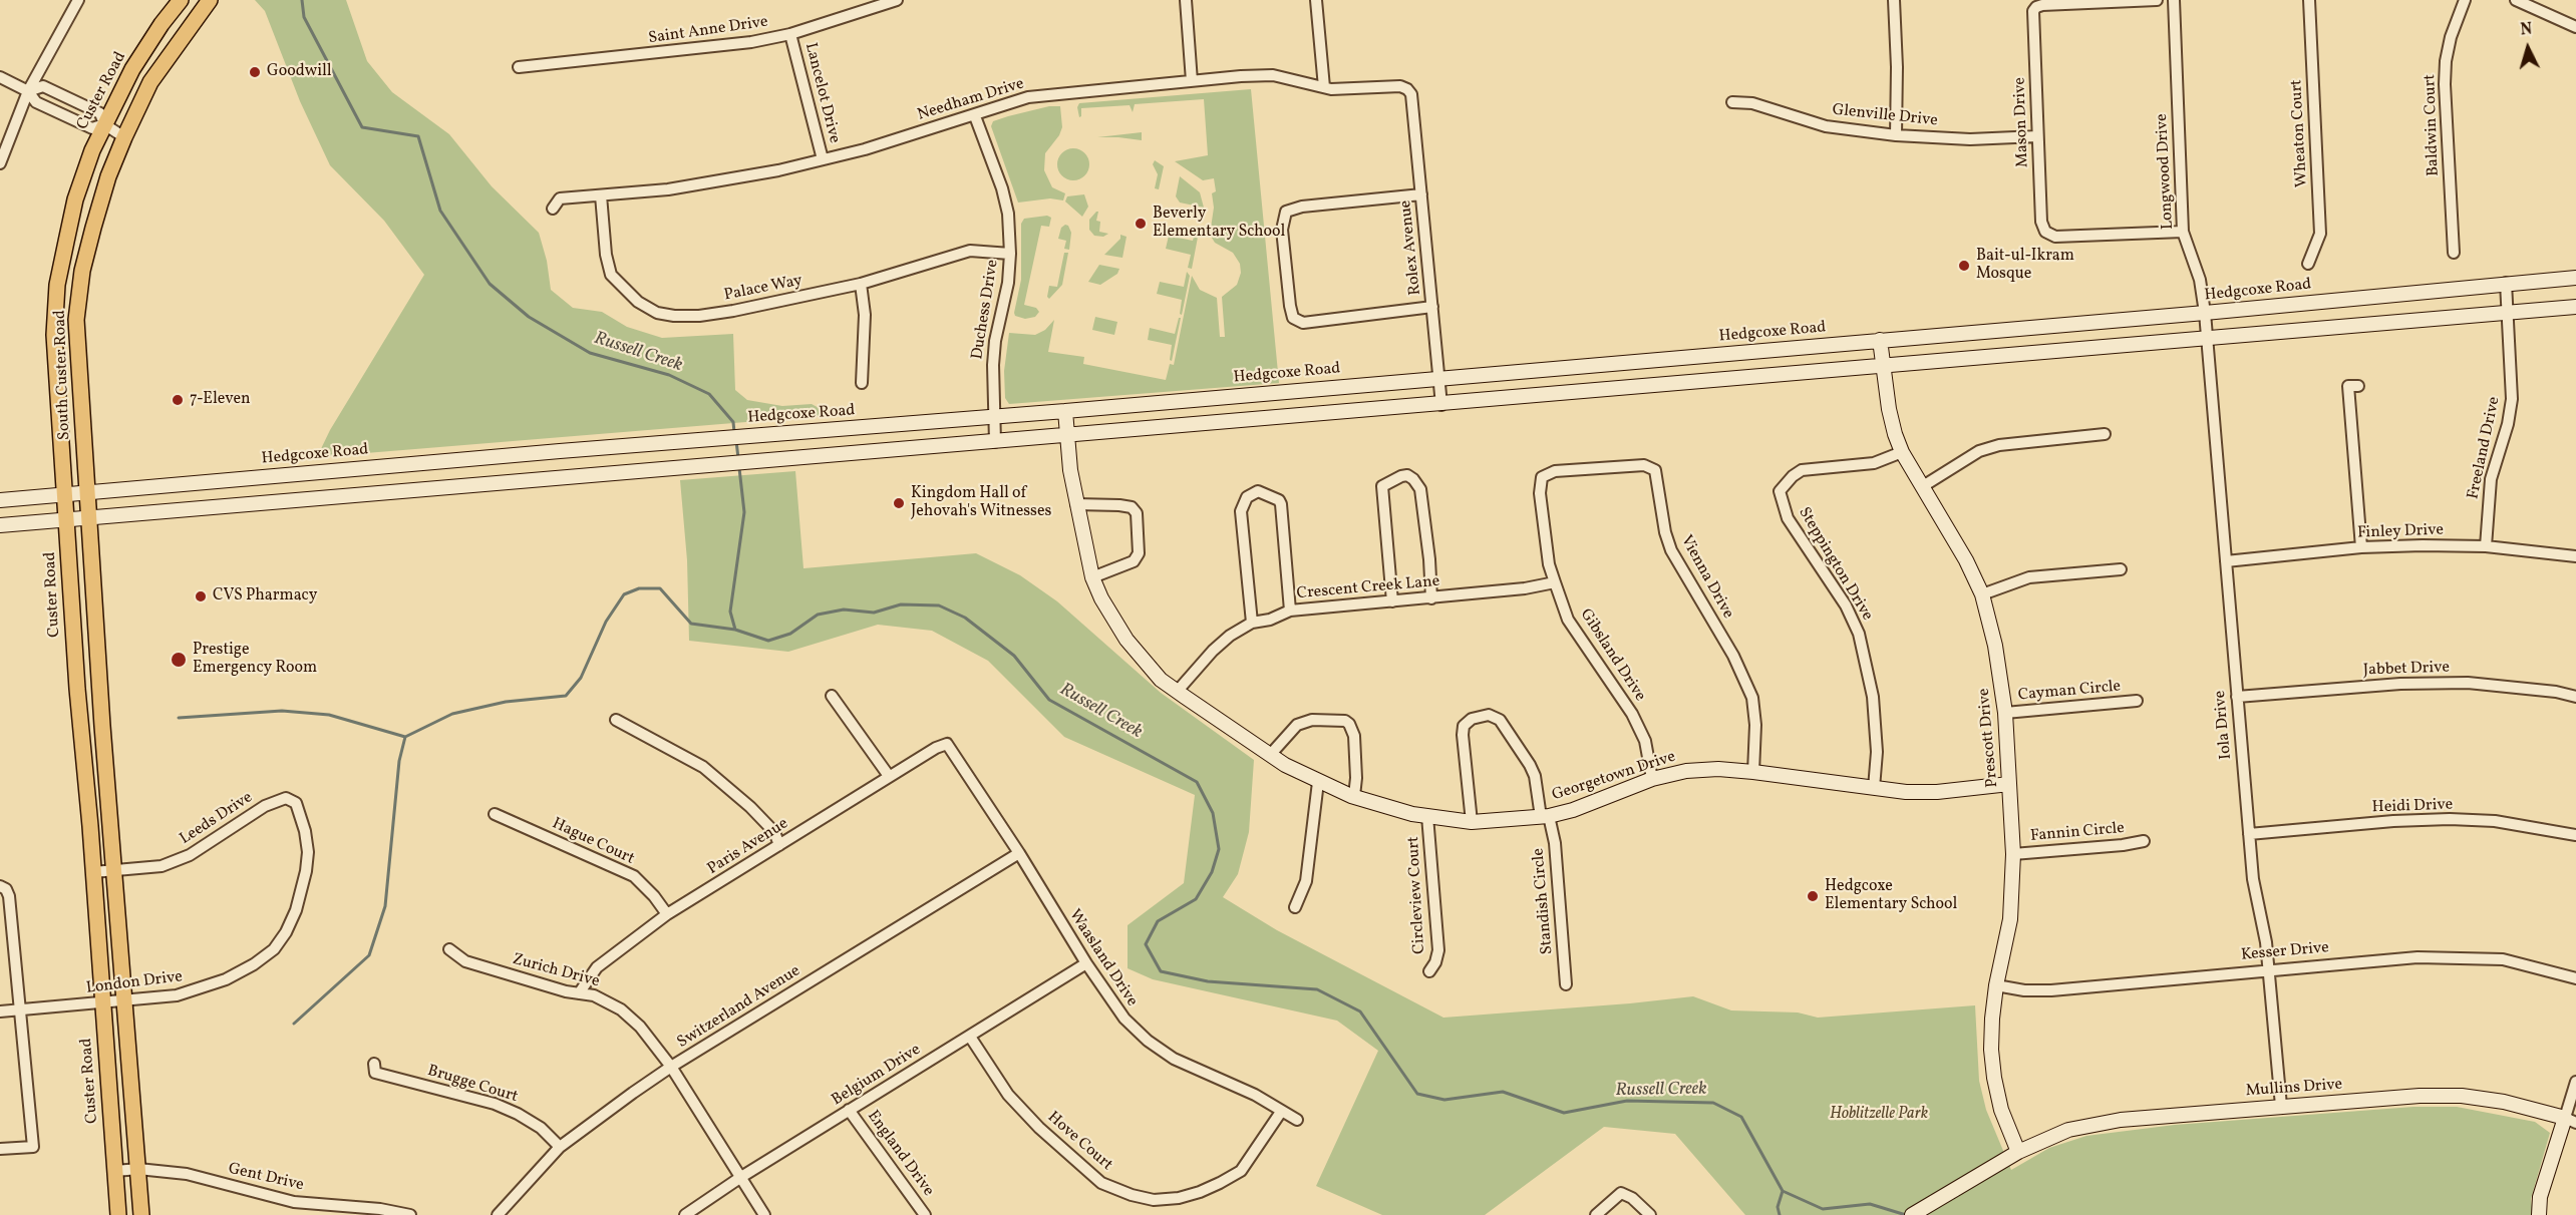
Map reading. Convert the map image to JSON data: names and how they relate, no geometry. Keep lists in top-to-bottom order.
{
  "streets": {
    "main road": [
      "Custer Road",
      "Hedgcoxe Road",
      "South Custer Road",
      "Prescott Drive",
      "Georgetown Drive",
      "Mullins Drive"
    ],
    "street": [
      "Saint Anne Drive",
      "Lancelot Drive",
      "Needham Drive",
      "Glenville Drive",
      "Mason Drive",
      "Baldwin Court",
      "Wheaton Court",
      "Longwood Drive",
      "Rolex Avenue",
      "Palace Way",
      "Duchess Drive",
      "Freeland Drive",
      "Finley Drive",
      "Steppington Drive",
      "Vienna Drive",
      "Crescent Creek Lane",
      "Gibsland Drive",
      "Jabbet Drive",
      "Cayman Circle",
      "Iola Drive",
      "Heidi Drive",
      "Leeds Drive",
      "Fannin Circle",
      "Hague Court",
      "Paris Avenue",
      "Circleview Court",
      "Standish Circle",
      "Kesser Drive",
      "Waasland Drive",
      "Zurich Drive",
      "London Drive",
      "Switzerland Avenue",
      "Belgium Drive",
      "Brugge Court",
      "Hove Court",
      "England Drive",
      "Gent Drive"
    ]
  },
  "crossings": [
    ["Saint Anne Drive", "Lancelot Drive"],
    ["Custer Road", "Hedgcoxe Road"],
    ["Custer Road", "Leeds Drive"],
    ["Custer Road", "London Drive"],
    ["Custer Road", "Gent Drive"],
    ["Lancelot Drive", "Needham Drive"],
    ["Needham Drive", "Rolex Avenue"],
    ["Needham Drive", "Palace Way"],
    ["Needham Drive", "Duchess Drive"],
    ["Glenville Drive", "Mason Drive"],
    ["Mason Drive", "Longwood Drive"],
    ["Longwood Drive", "Hedgcoxe Road"],
    ["Longwood Drive", "Iola Drive"],
    ["Rolex Avenue", "Hedgcoxe Road"],
    ["Palace Way", "Duchess Drive"],
    ["Hedgcoxe Road", "Duchess Drive"],
    ["Hedgcoxe Road", "South Custer Road"],
    ["Hedgcoxe Road", "Freeland Drive"],
    ["Hedgcoxe Road", "Prescott Drive"],
    ["Hedgcoxe Road", "Georgetown Drive"],
    ["Freeland Drive", "Finley Drive"],
    ["Finley Drive", "Iola Drive"],
    ["Steppington Drive", "Prescott Drive"],
    ["Steppington Drive", "Georgetown Drive"],
    ["Vienna Drive", "Gibsland Drive"],
    ["Vienna Drive", "Georgetown Drive"],
    ["Crescent Creek Lane", "Gibsland Drive"],
    ["Crescent Creek Lane", "Georgetown Drive"],
    ["Gibsland Drive", "Georgetown Drive"],
    ["Jabbet Drive", "Iola Drive"],
    ["Cayman Circle", "Prescott Drive"],
    ["Iola Drive", "Heidi Drive"],
    ["Iola Drive", "Kesser Drive"],
    ["Iola Drive", "Mullins Drive"],
    ["Prescott Drive", "Georgetown Drive"],
    ["Prescott Drive", "Fannin Circle"],
    ["Prescott Drive", "Kesser Drive"],
    ["Prescott Drive", "Mullins Drive"],
    ["Georgetown Drive", "Circleview Court"],
    ["Georgetown Drive", "Standish Circle"],
    ["Leeds Drive", "London Drive"],
    ["Hague Court", "Paris Avenue"],
    ["Paris Avenue", "Waasland Drive"],
    ["Paris Avenue", "Zurich Drive"],
    ["Waasland Drive", "Switzerland Avenue"],
    ["Waasland Drive", "Belgium Drive"],
    ["Waasland Drive", "Hove Court"],
    ["Zurich Drive", "Switzerland Avenue"],
    ["Zurich Drive", "Belgium Drive"],
    ["Switzerland Avenue", "Brugge Court"],
    ["Belgium Drive", "Hove Court"],
    ["Belgium Drive", "England Drive"]
  ],
  "water": ["Russell Creek"],
  "parks": ["Hoblitzelle Park"],
  "places": [
    "Goodwill",
    "Beverly Elementary School",
    "Bait-ul-Ikram Mosque",
    "7-Eleven",
    "Kingdom Hall of Jehovah's Witnesses",
    "CVS Pharmacy",
    "Prestige Emergency Room",
    "Hedgcoxe Elementary School"
  ],
  "north": "top"
}
